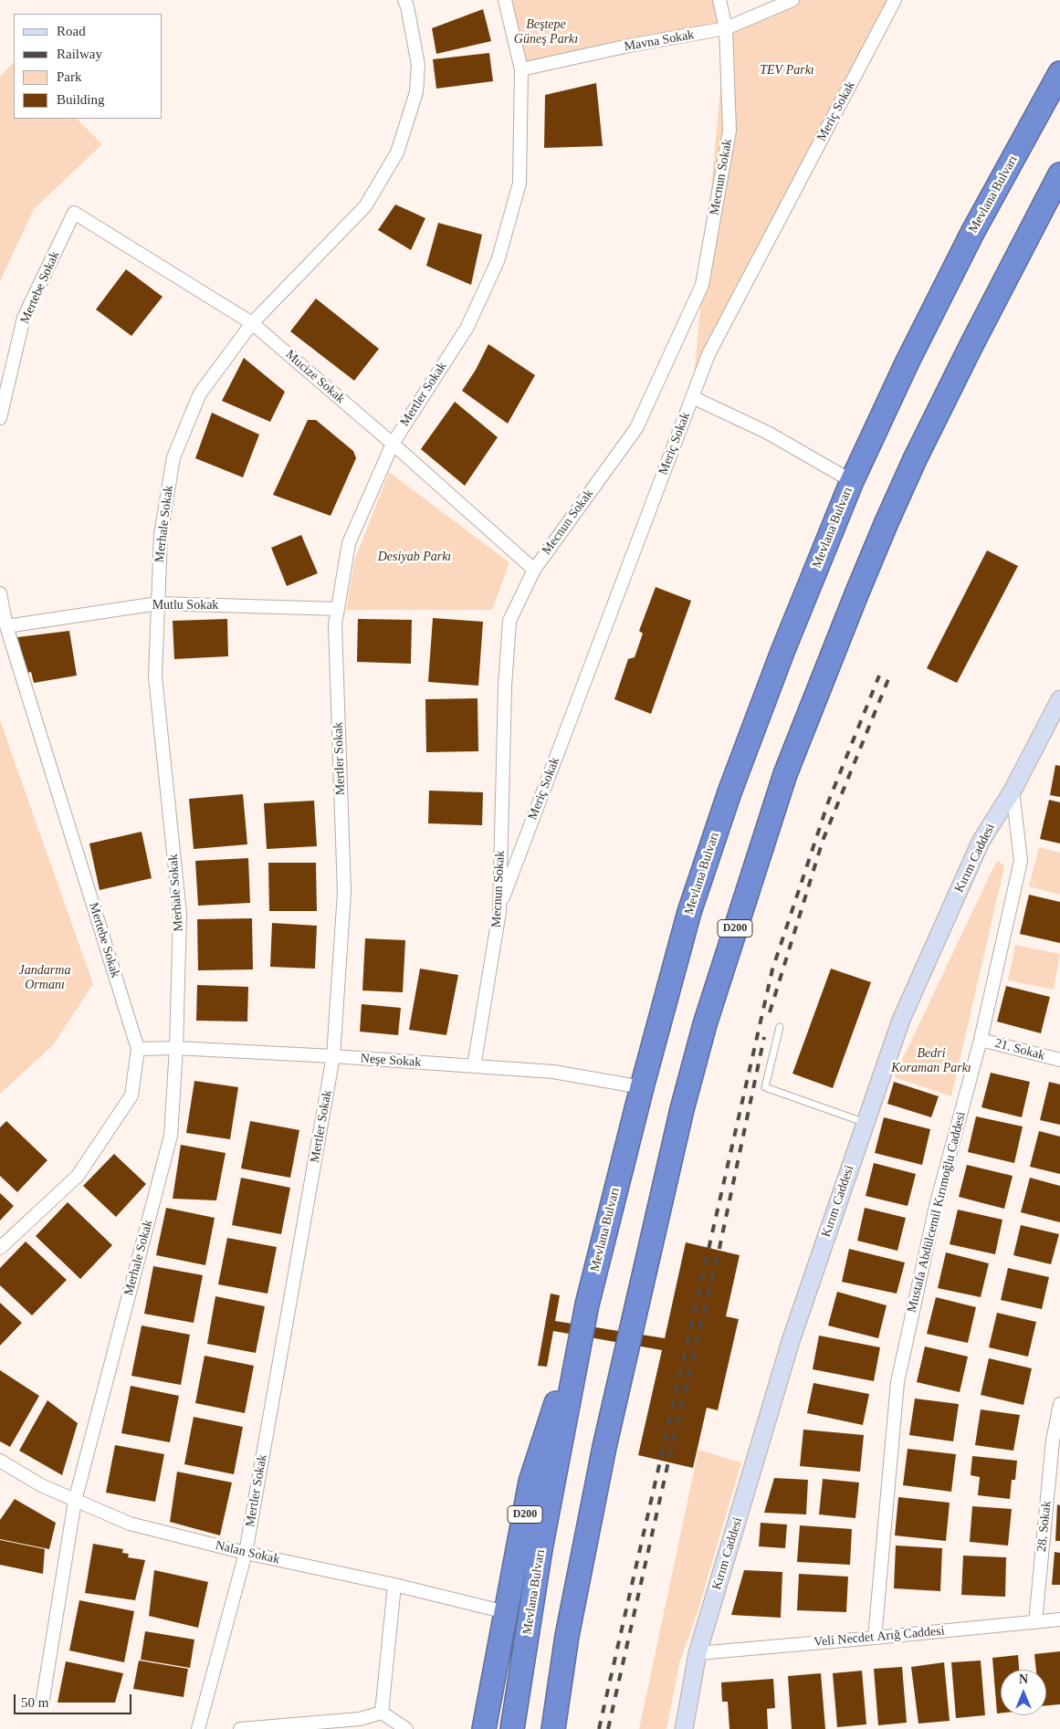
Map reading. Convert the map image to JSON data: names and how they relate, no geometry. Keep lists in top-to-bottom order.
{
  "streets": {
    "highway": ["Mevlana Bulvarı", "D200"],
    "street": [
      "Mavna Sokak",
      "Meriç Sokak",
      "Mecnun Sokak",
      "Mertebe Sokak",
      "Mucize Sokak",
      "Mertler Sokak",
      "Merhale Sokak",
      "Mutlu Sokak",
      "Kırım Caddesi",
      "21. Sokak",
      "Neşe Sokak",
      "Mustafa Abdülcemil Kırımoğlu Caddesi",
      "28. Sokak",
      "Nalan Sokak",
      "Veli Necdet Arığ Caddesi"
    ]
  },
  "crossings": [
    ["Mavna Sokak", "Mecnun Sokak"],
    ["Mavna Sokak", "Mertler Sokak"],
    ["Meriç Sokak", "Mecnun Sokak"],
    ["Mecnun Sokak", "Mucize Sokak"],
    ["Mecnun Sokak", "Neşe Sokak"],
    ["Mevlana Bulvarı", "D200"],
    ["Mevlana Bulvarı", "Neşe Sokak"],
    ["Mertebe Sokak", "Mucize Sokak"],
    ["Mertebe Sokak", "Mutlu Sokak"],
    ["Mertebe Sokak", "Neşe Sokak"],
    ["Mucize Sokak", "Mertler Sokak"],
    ["Mucize Sokak", "Merhale Sokak"],
    ["Mertler Sokak", "Mutlu Sokak"],
    ["Mertler Sokak", "Neşe Sokak"],
    ["Mertler Sokak", "Nalan Sokak"],
    ["Merhale Sokak", "Mutlu Sokak"],
    ["Merhale Sokak", "Neşe Sokak"],
    ["Merhale Sokak", "Nalan Sokak"],
    ["Kırım Caddesi", "Mustafa Abdülcemil Kırımoğlu Caddesi"],
    ["Kırım Caddesi", "Veli Necdet Arığ Caddesi"],
    ["D200", "Nalan Sokak"],
    ["21. Sokak", "Mustafa Abdülcemil Kırımoğlu Caddesi"],
    ["Mustafa Abdülcemil Kırımoğlu Caddesi", "Veli Necdet Arığ Caddesi"],
    ["28. Sokak", "Veli Necdet Arığ Caddesi"]
  ],
  "parks": [
    "Beştepe Güneş Parkı",
    "TEV Parkı",
    "Desiyab Parkı",
    "Jandarma Ormanı",
    "Bedri Koraman Parkı"
  ],
  "legend": [
    "Road",
    "Railway",
    "Park",
    "Building"
  ],
  "scale_bar": "50 m",
  "north": "top"
}
